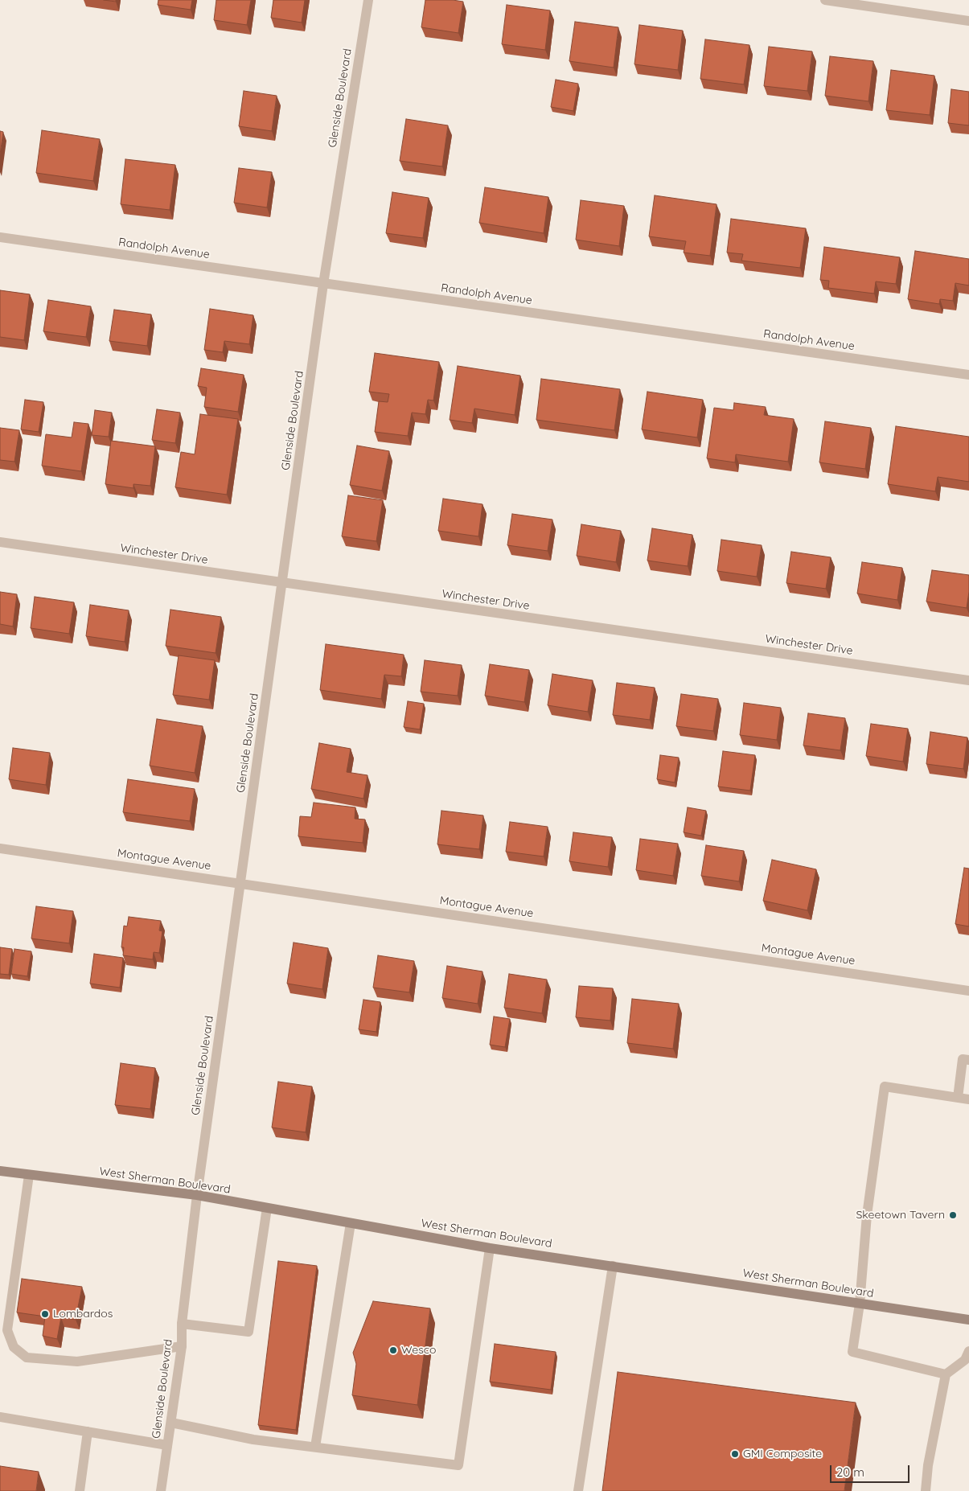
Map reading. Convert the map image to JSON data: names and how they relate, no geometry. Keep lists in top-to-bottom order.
{
  "streets": {
    "main road": ["West Sherman Boulevard"],
    "street": [
      "Glenside Boulevard",
      "Randolph Avenue",
      "Winchester Drive",
      "Montague Avenue"
    ]
  },
  "crossings": [
    ["Glenside Boulevard", "Randolph Avenue"],
    ["Glenside Boulevard", "Winchester Drive"],
    ["Glenside Boulevard", "Montague Avenue"],
    ["Glenside Boulevard", "West Sherman Boulevard"]
  ],
  "places": [
    "Skeetown Tavern",
    "Lombardos",
    "Wesco",
    "GMI Composite"
  ],
  "scale_bar": "20 m"
}
